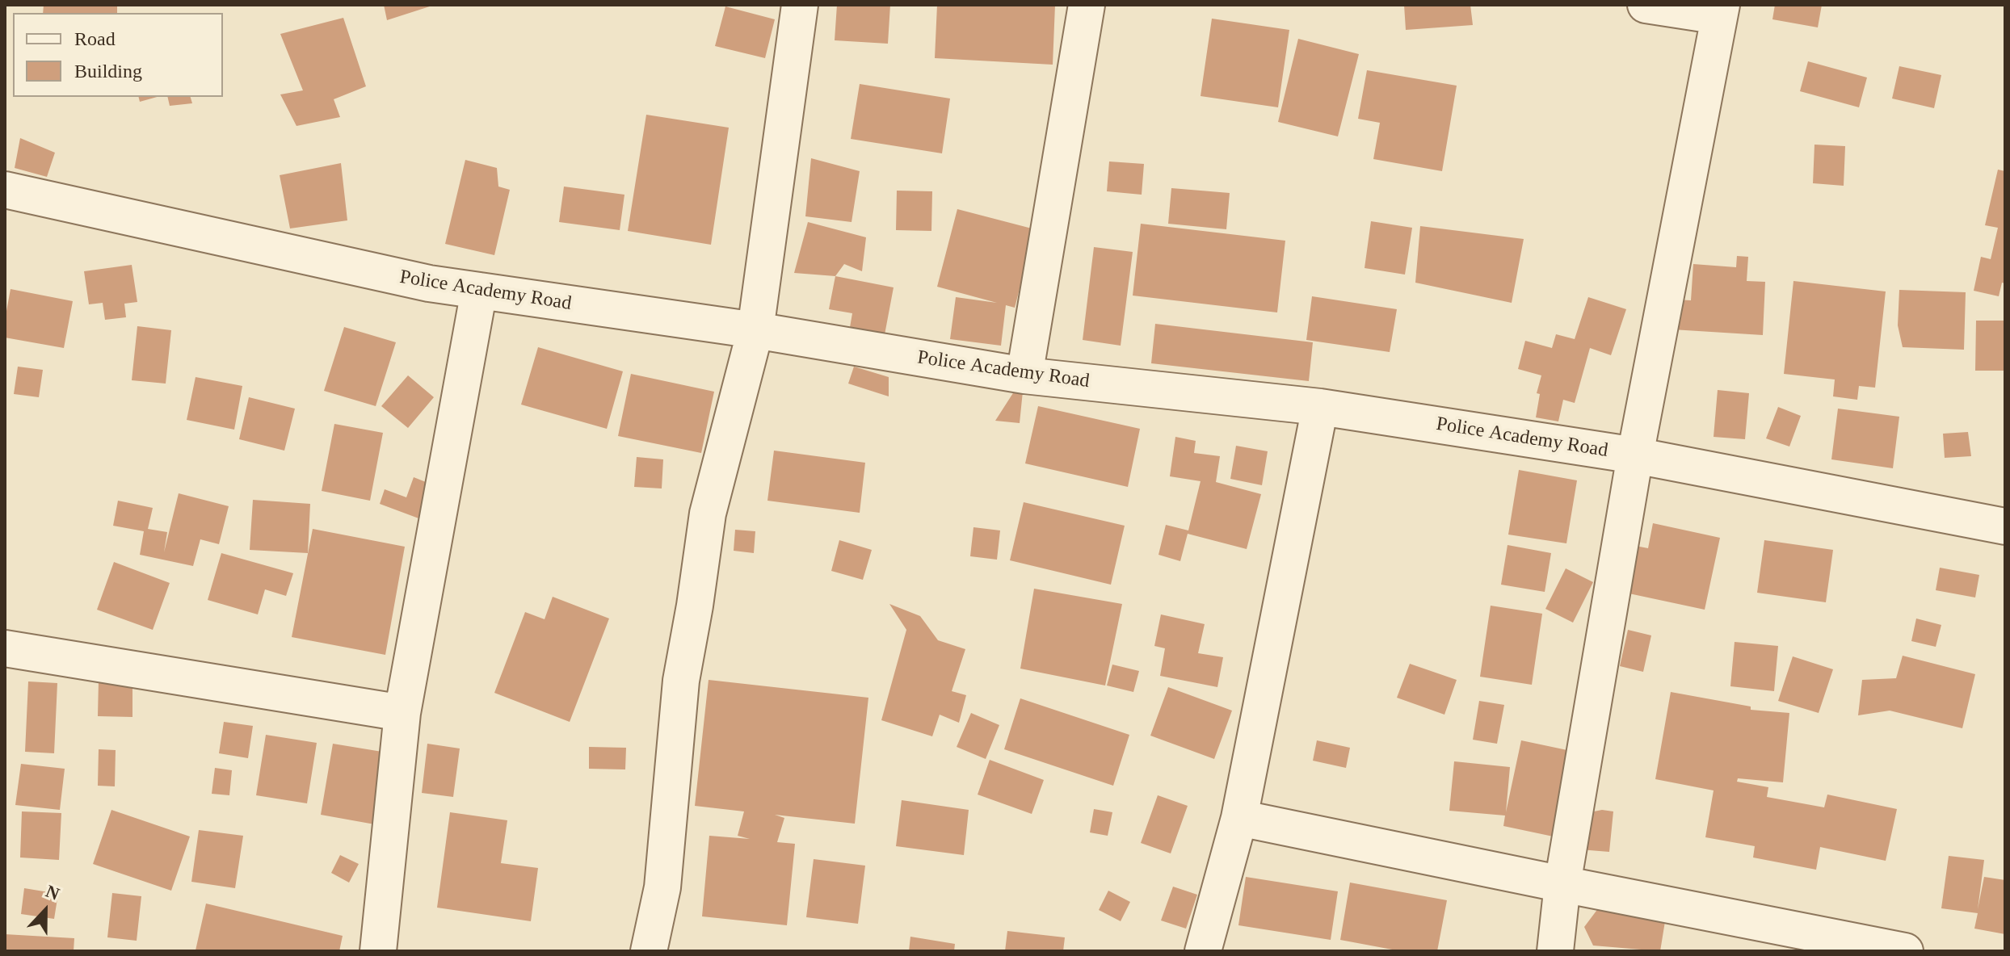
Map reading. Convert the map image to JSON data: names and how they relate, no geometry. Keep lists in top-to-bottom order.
{
  "streets": {
    "street": ["Police Academy Road"]
  },
  "legend": ["Road", "Building"],
  "north": "top"
}
